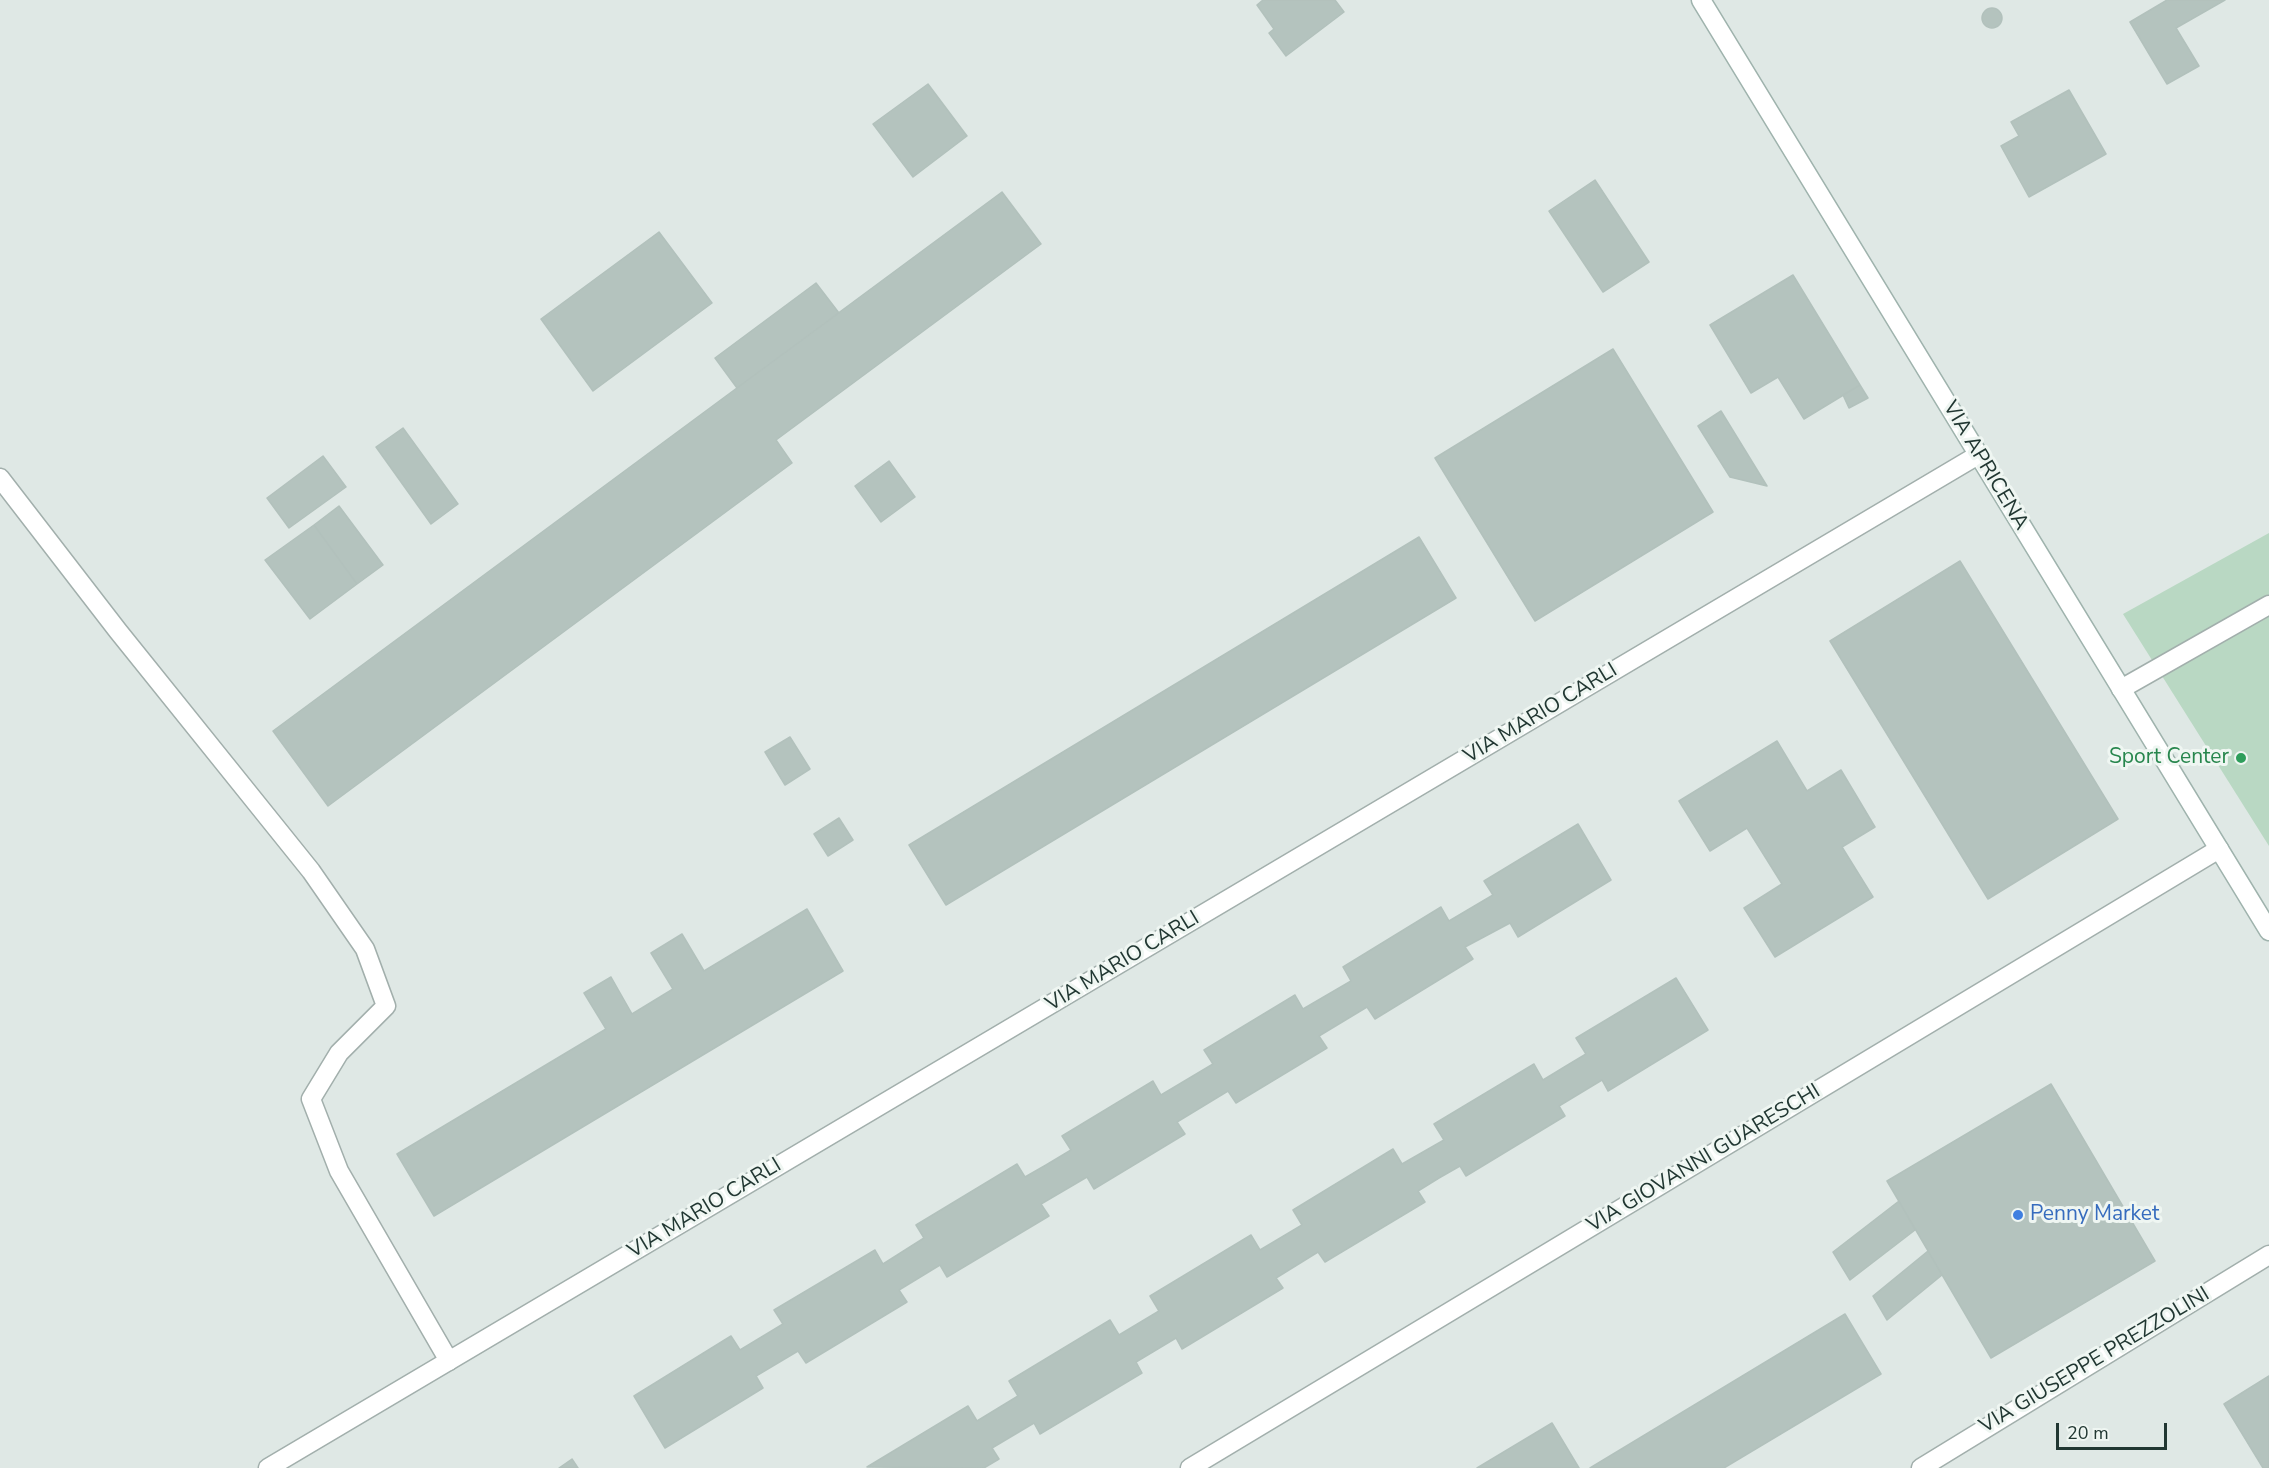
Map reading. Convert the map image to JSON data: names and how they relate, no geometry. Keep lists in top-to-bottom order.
{
  "streets": {
    "street": [
      "VIA APRICENA",
      "VIA MARIO CARLI",
      "VIA GIOVANNI GUARESCHI",
      "VIA GIUSEPPE PREZZOLINI"
    ]
  },
  "crossings": [
    ["VIA APRICENA", "VIA MARIO CARLI"],
    ["VIA APRICENA", "VIA GIOVANNI GUARESCHI"]
  ],
  "places": ["Sport Center", "Penny Market"],
  "scale_bar": "20 m"
}
